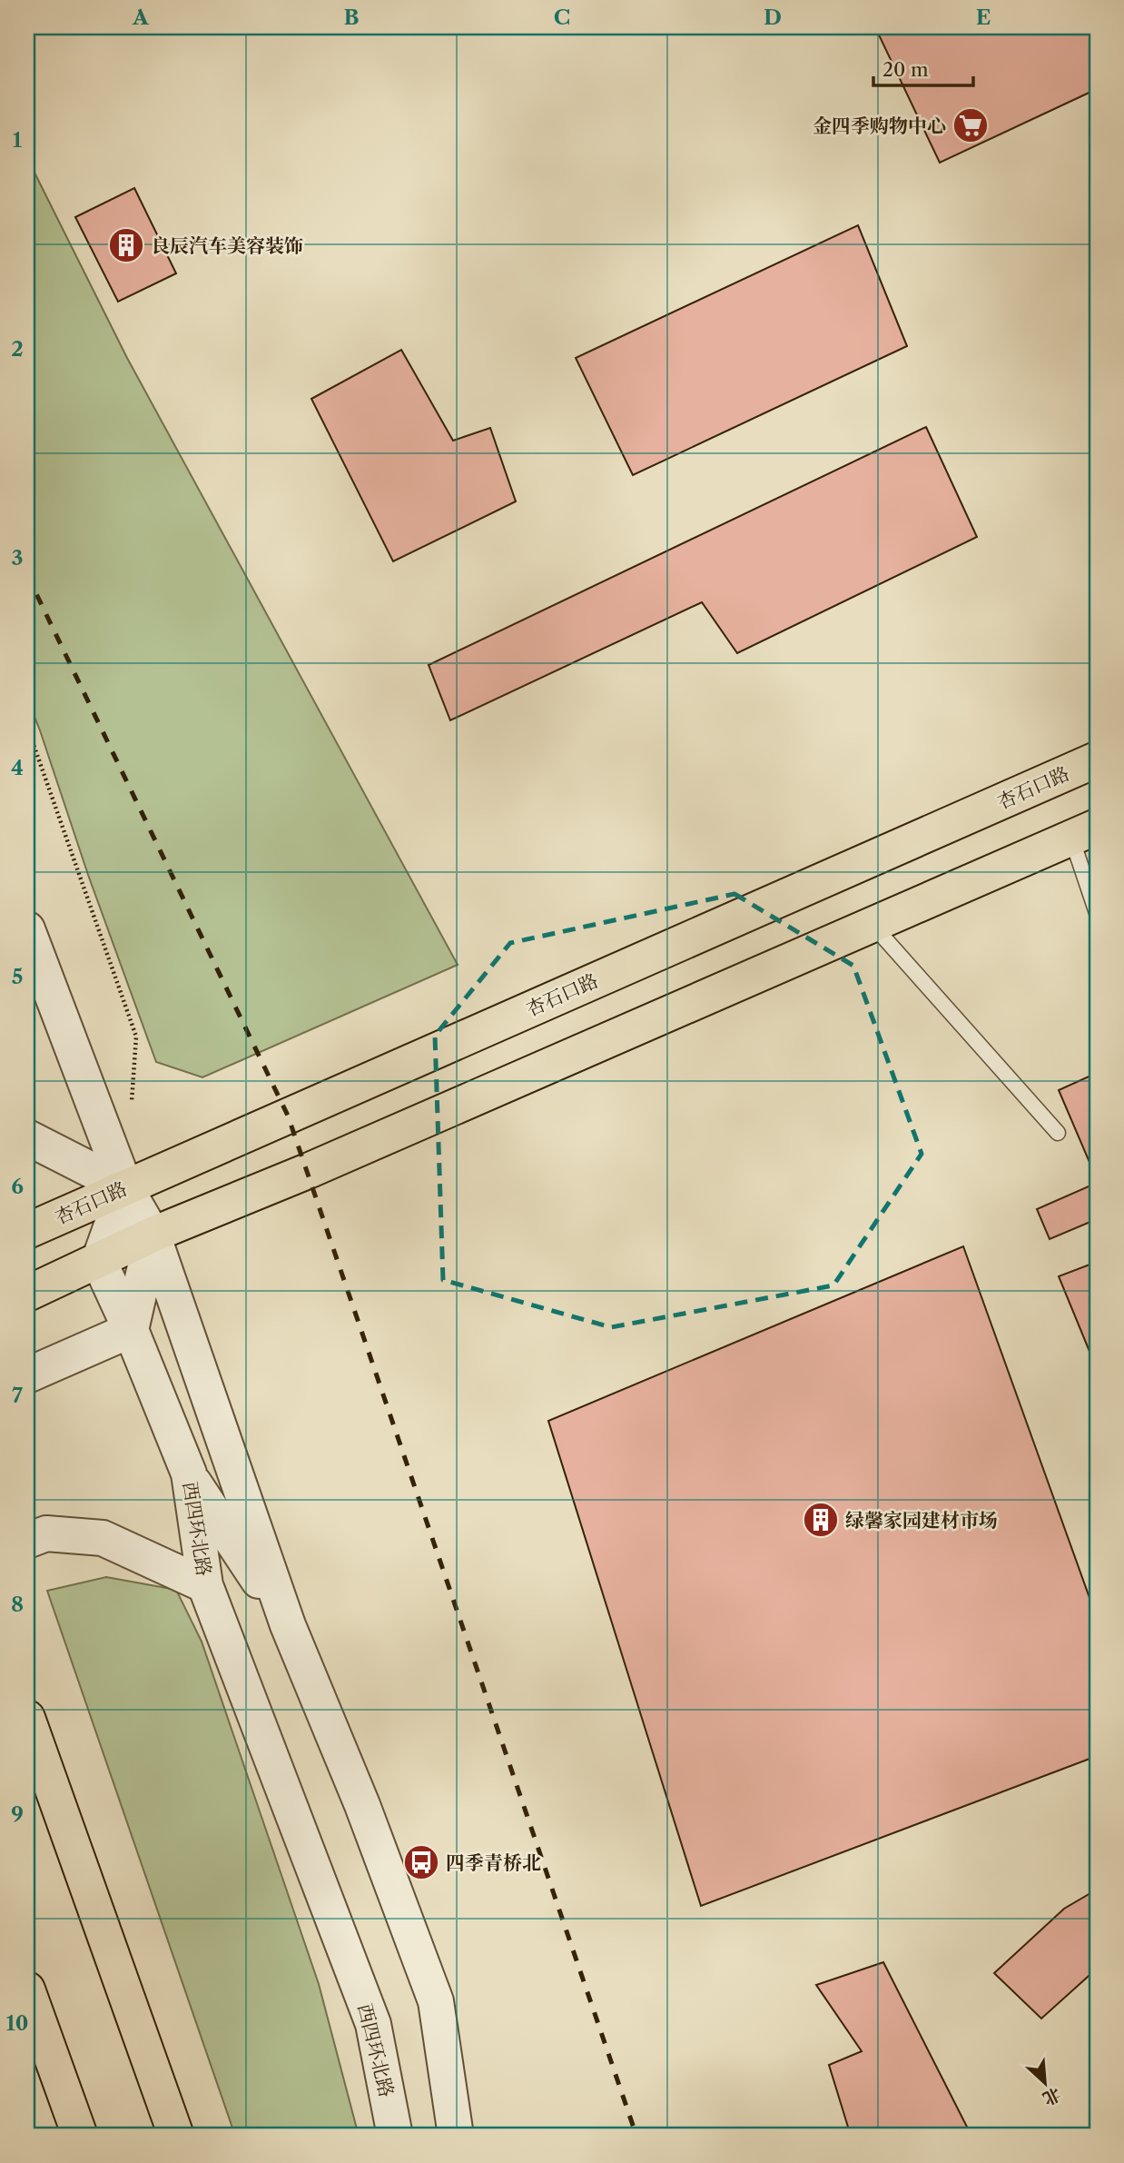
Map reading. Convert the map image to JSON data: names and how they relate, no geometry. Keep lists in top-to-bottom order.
{
  "streets": {
    "main road": ["杏石口路"],
    "street": ["西四环北路"]
  },
  "places": {
    "supermarket": ["金四季购物中心"],
    "building": ["良辰汽车美容装饰", "绿馨家园建材市场"],
    "bus stop": ["四季青桥北"]
  },
  "scale_bar": "20 m",
  "north": "bottom right",
  "grid": {
    "columns": [
      "A",
      "B",
      "C",
      "D",
      "E"
    ],
    "rows": [
      "1",
      "2",
      "3",
      "4",
      "5",
      "6",
      "7",
      "8",
      "9",
      "10"
    ]
  }
}
